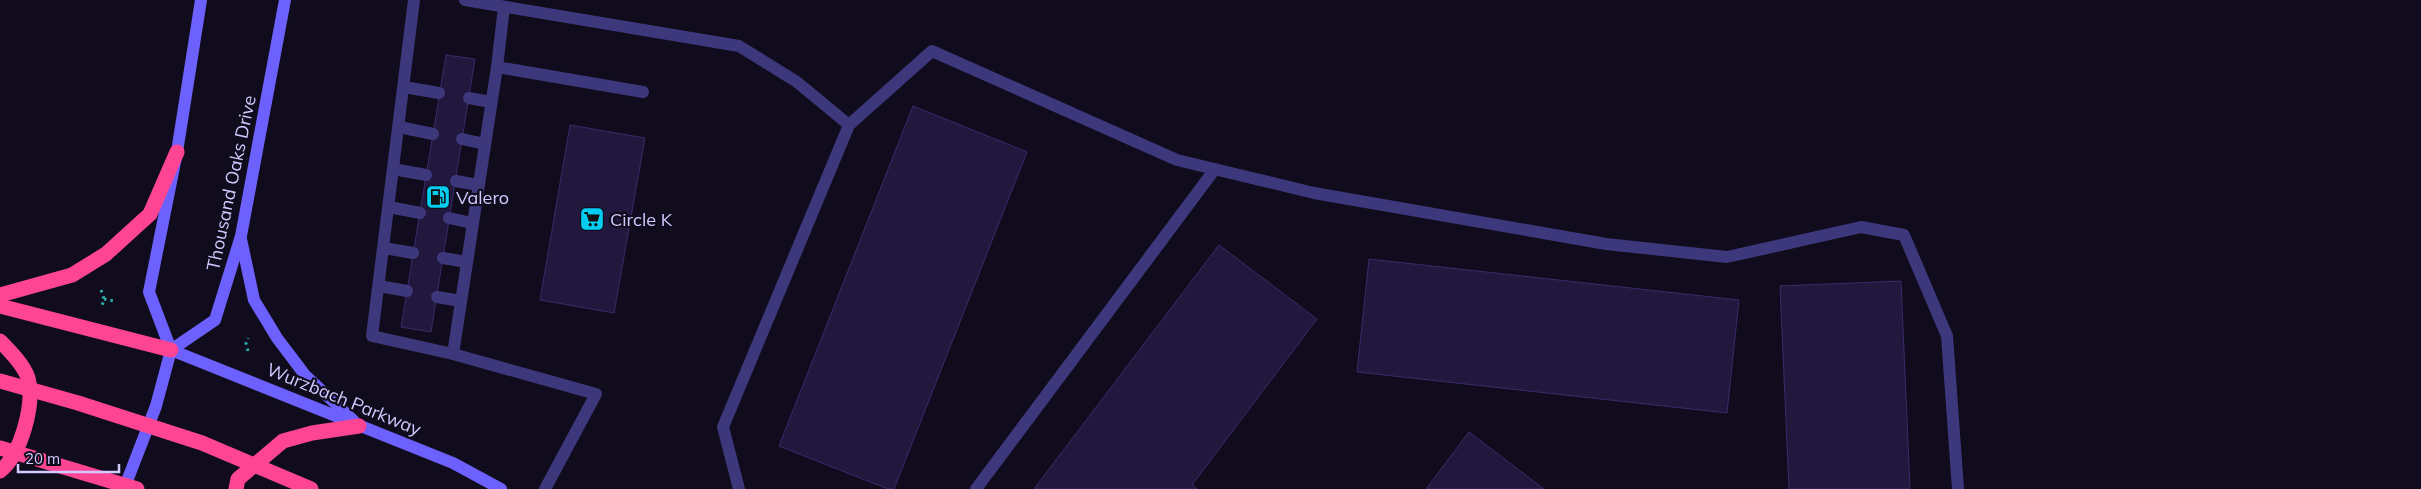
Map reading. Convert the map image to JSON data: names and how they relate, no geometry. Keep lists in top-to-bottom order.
{
  "streets": {
    "main road": ["Thousand Oaks Drive", "Wurzbach Parkway"]
  },
  "crossings": [
    ["Thousand Oaks Drive", "Wurzbach Parkway"]
  ],
  "places": {
    "fuel station": ["Valero"],
    "supermarket": ["Circle K"]
  },
  "scale_bar": "20 m"
}
